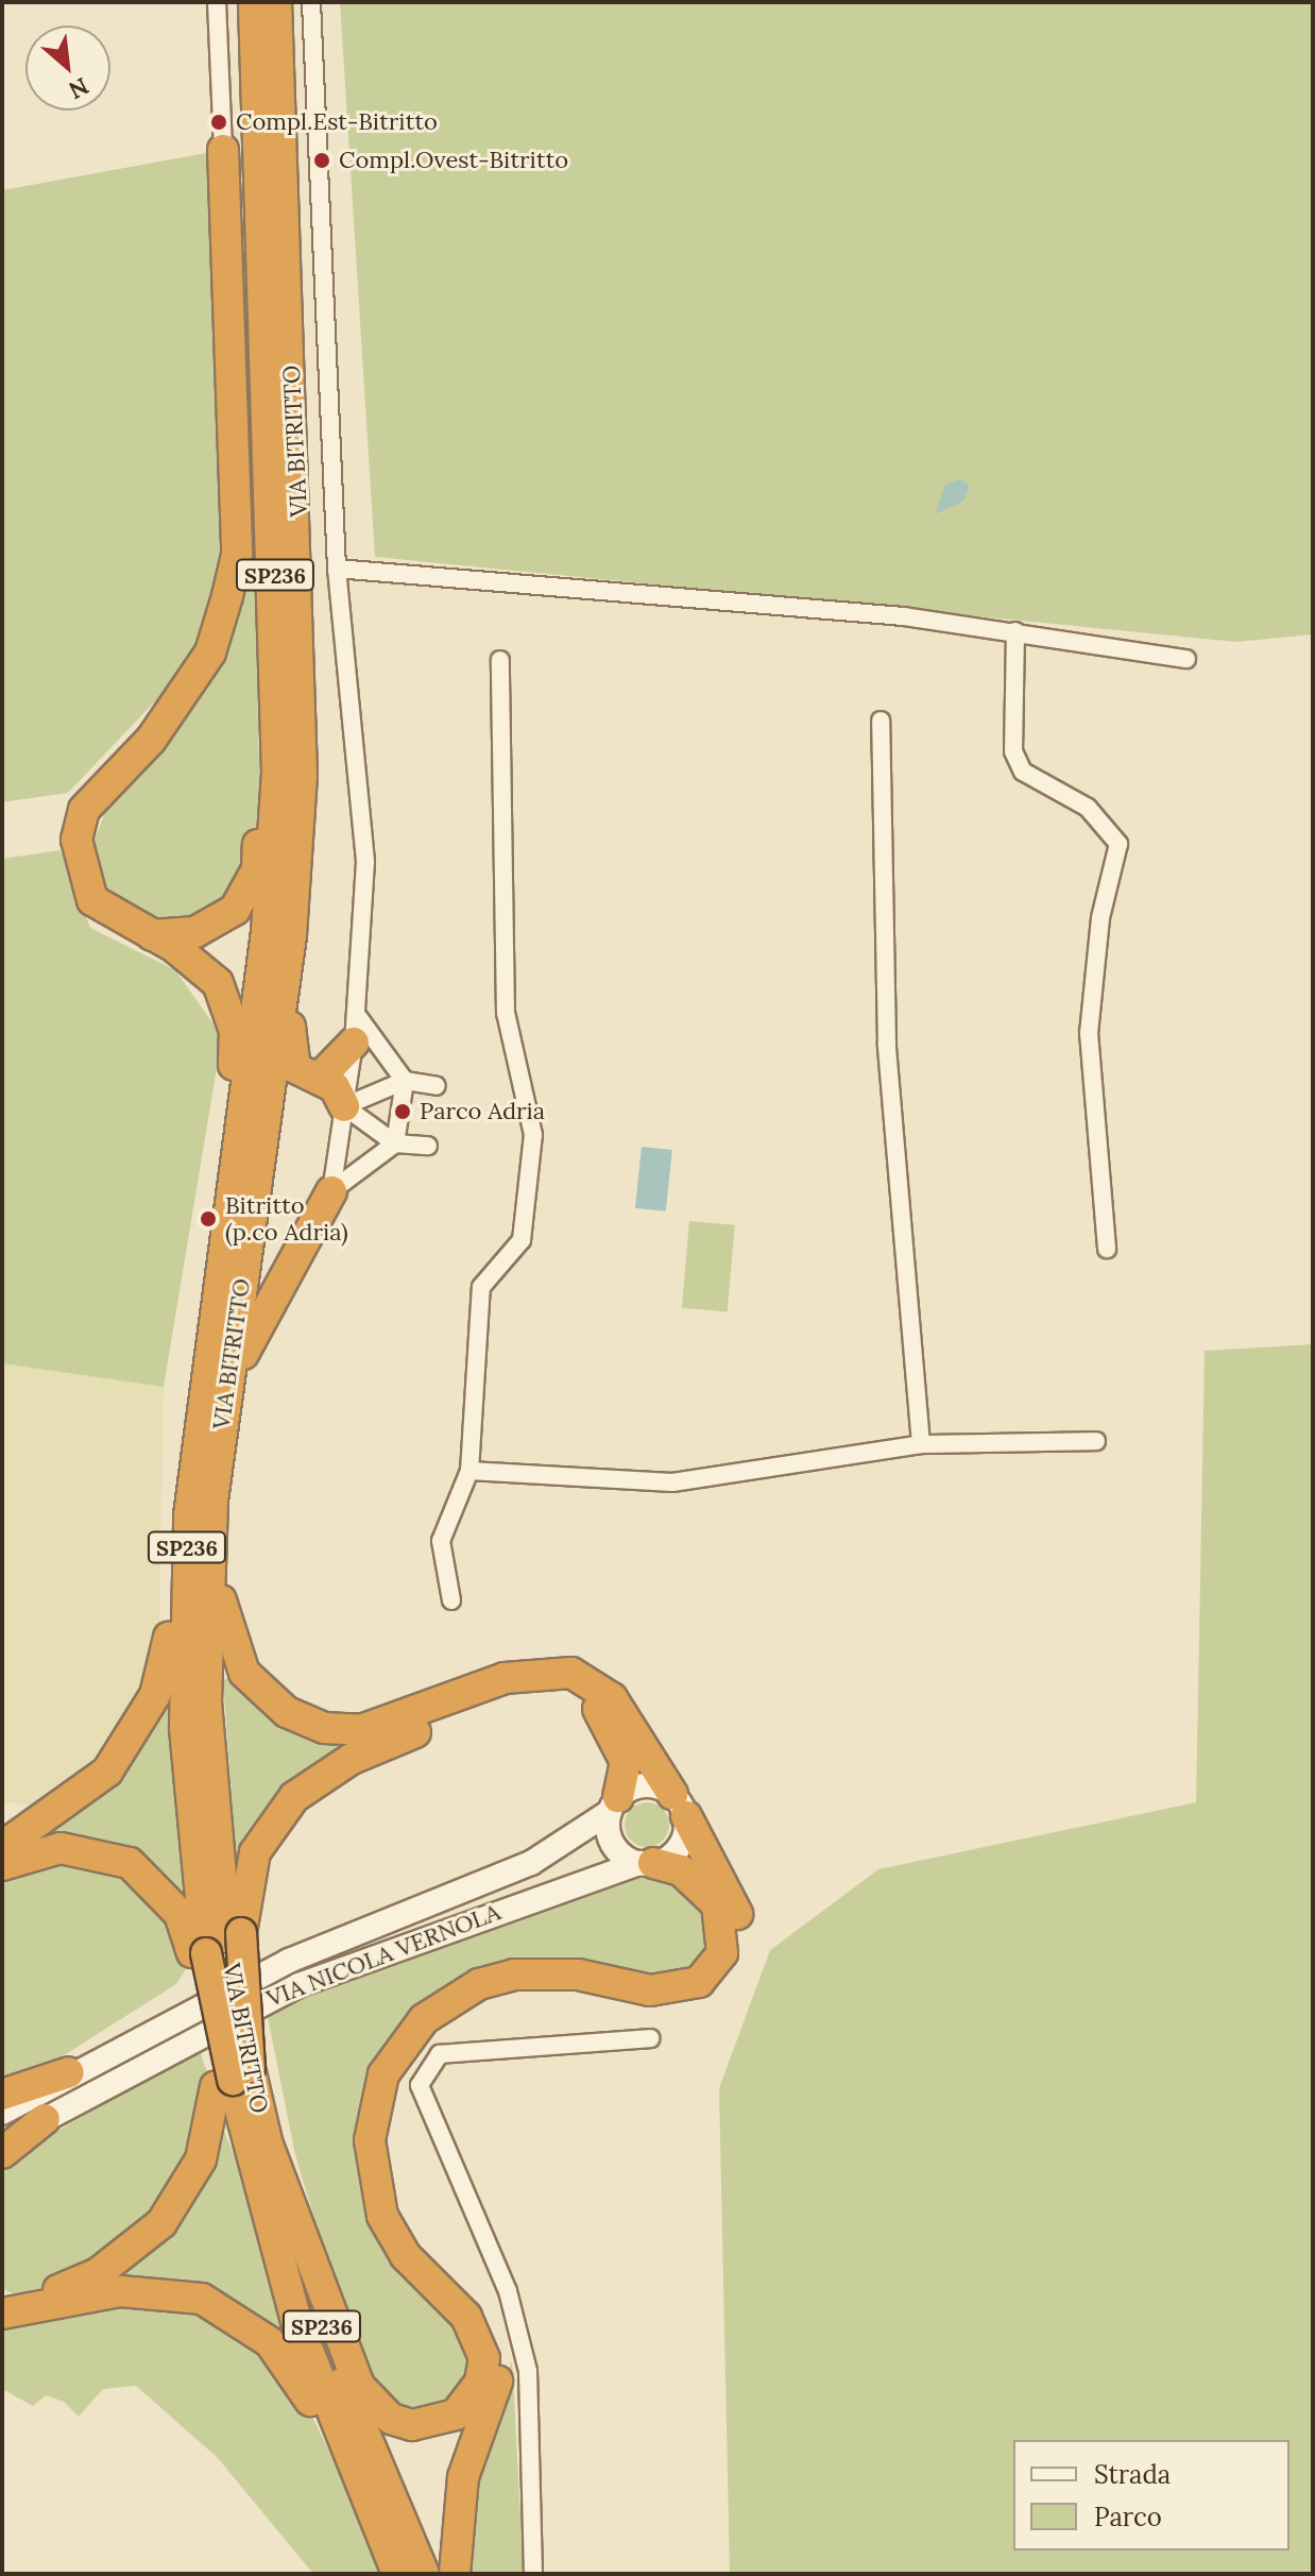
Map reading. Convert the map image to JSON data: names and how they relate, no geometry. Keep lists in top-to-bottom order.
{
  "streets": {
    "highway": ["VIA BITRITTO", "SP236"],
    "main road": ["VIA NICOLA VERNOLA"]
  },
  "places": [
    "Compl.Est-Bitritto",
    "Compl.Ovest-Bitritto",
    "Parco Adria",
    "Bitritto (p.co Adria)"
  ],
  "legend": ["Strada", "Parco"],
  "north": "bottom right"
}
